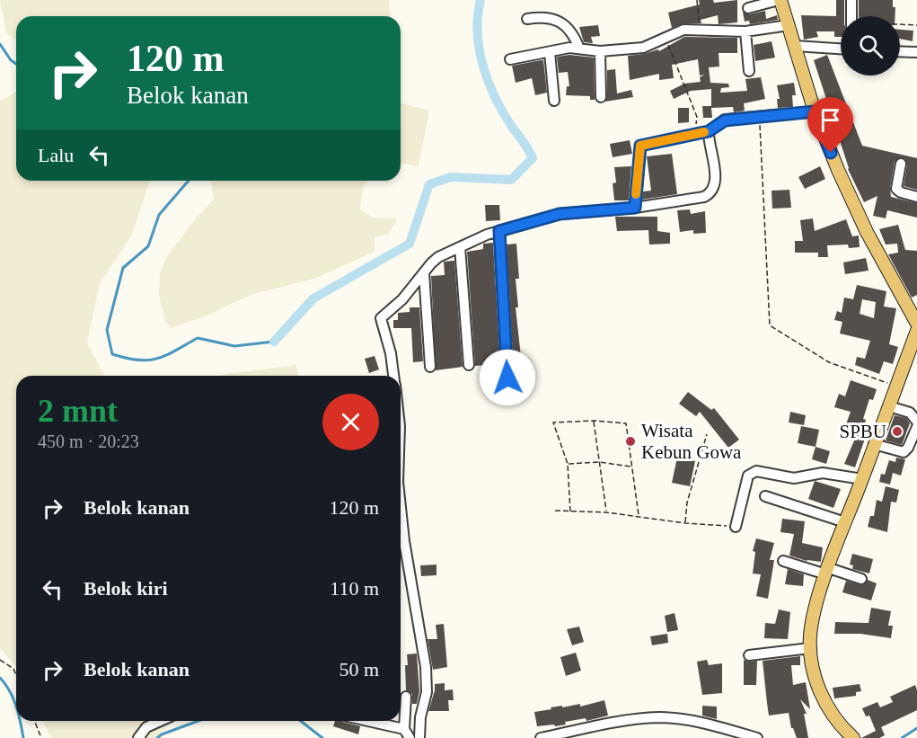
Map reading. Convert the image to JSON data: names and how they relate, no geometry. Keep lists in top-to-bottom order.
{
  "places": ["SPBU", "Wisata Kebun Gowa"],
  "page": {
    "turn": ["120 m", "Belok kanan"],
    "then": "Lalu",
    "heading": ["2 mnt", "450 m · 20:23"],
    "list": [
      {
        "name": "Belok kanan",
        "value": "120 m"
      },
      {
        "name": "Belok kiri",
        "value": "110 m"
      },
      {
        "name": "Belok kanan",
        "value": "50 m"
      }
    ]
  }
}
